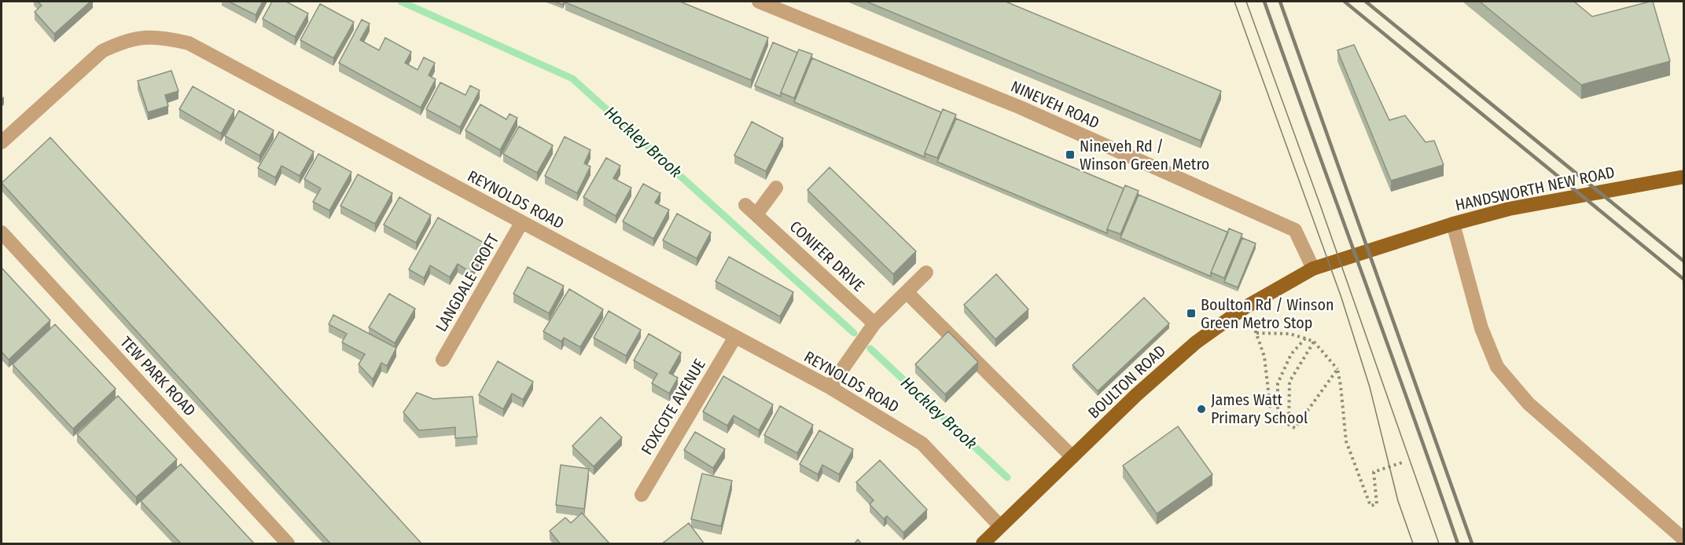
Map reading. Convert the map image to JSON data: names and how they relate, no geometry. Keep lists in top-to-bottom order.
{
  "streets": {
    "main road": ["HANDSWORTH NEW ROAD", "BOULTON ROAD"],
    "street": [
      "NINEVEH ROAD",
      "REYNOLDS ROAD",
      "CONIFER DRIVE",
      "LANGDALE CROFT",
      "TEW PARK ROAD",
      "FOXCOTE AVENUE"
    ]
  },
  "crossings": [
    ["NINEVEH ROAD", "HANDSWORTH NEW ROAD"],
    ["NINEVEH ROAD", "BOULTON ROAD"],
    ["HANDSWORTH NEW ROAD", "BOULTON ROAD"],
    ["REYNOLDS ROAD", "LANGDALE CROFT"],
    ["REYNOLDS ROAD", "BOULTON ROAD"],
    ["REYNOLDS ROAD", "FOXCOTE AVENUE"]
  ],
  "water": ["Hockley Brook"],
  "places": {
    "transit": ["Nineveh Rd / Winson Green Metro", "Boulton Rd / Winson Green Metro Stop"],
    "other": ["James Watt Primary School"]
  }
}
